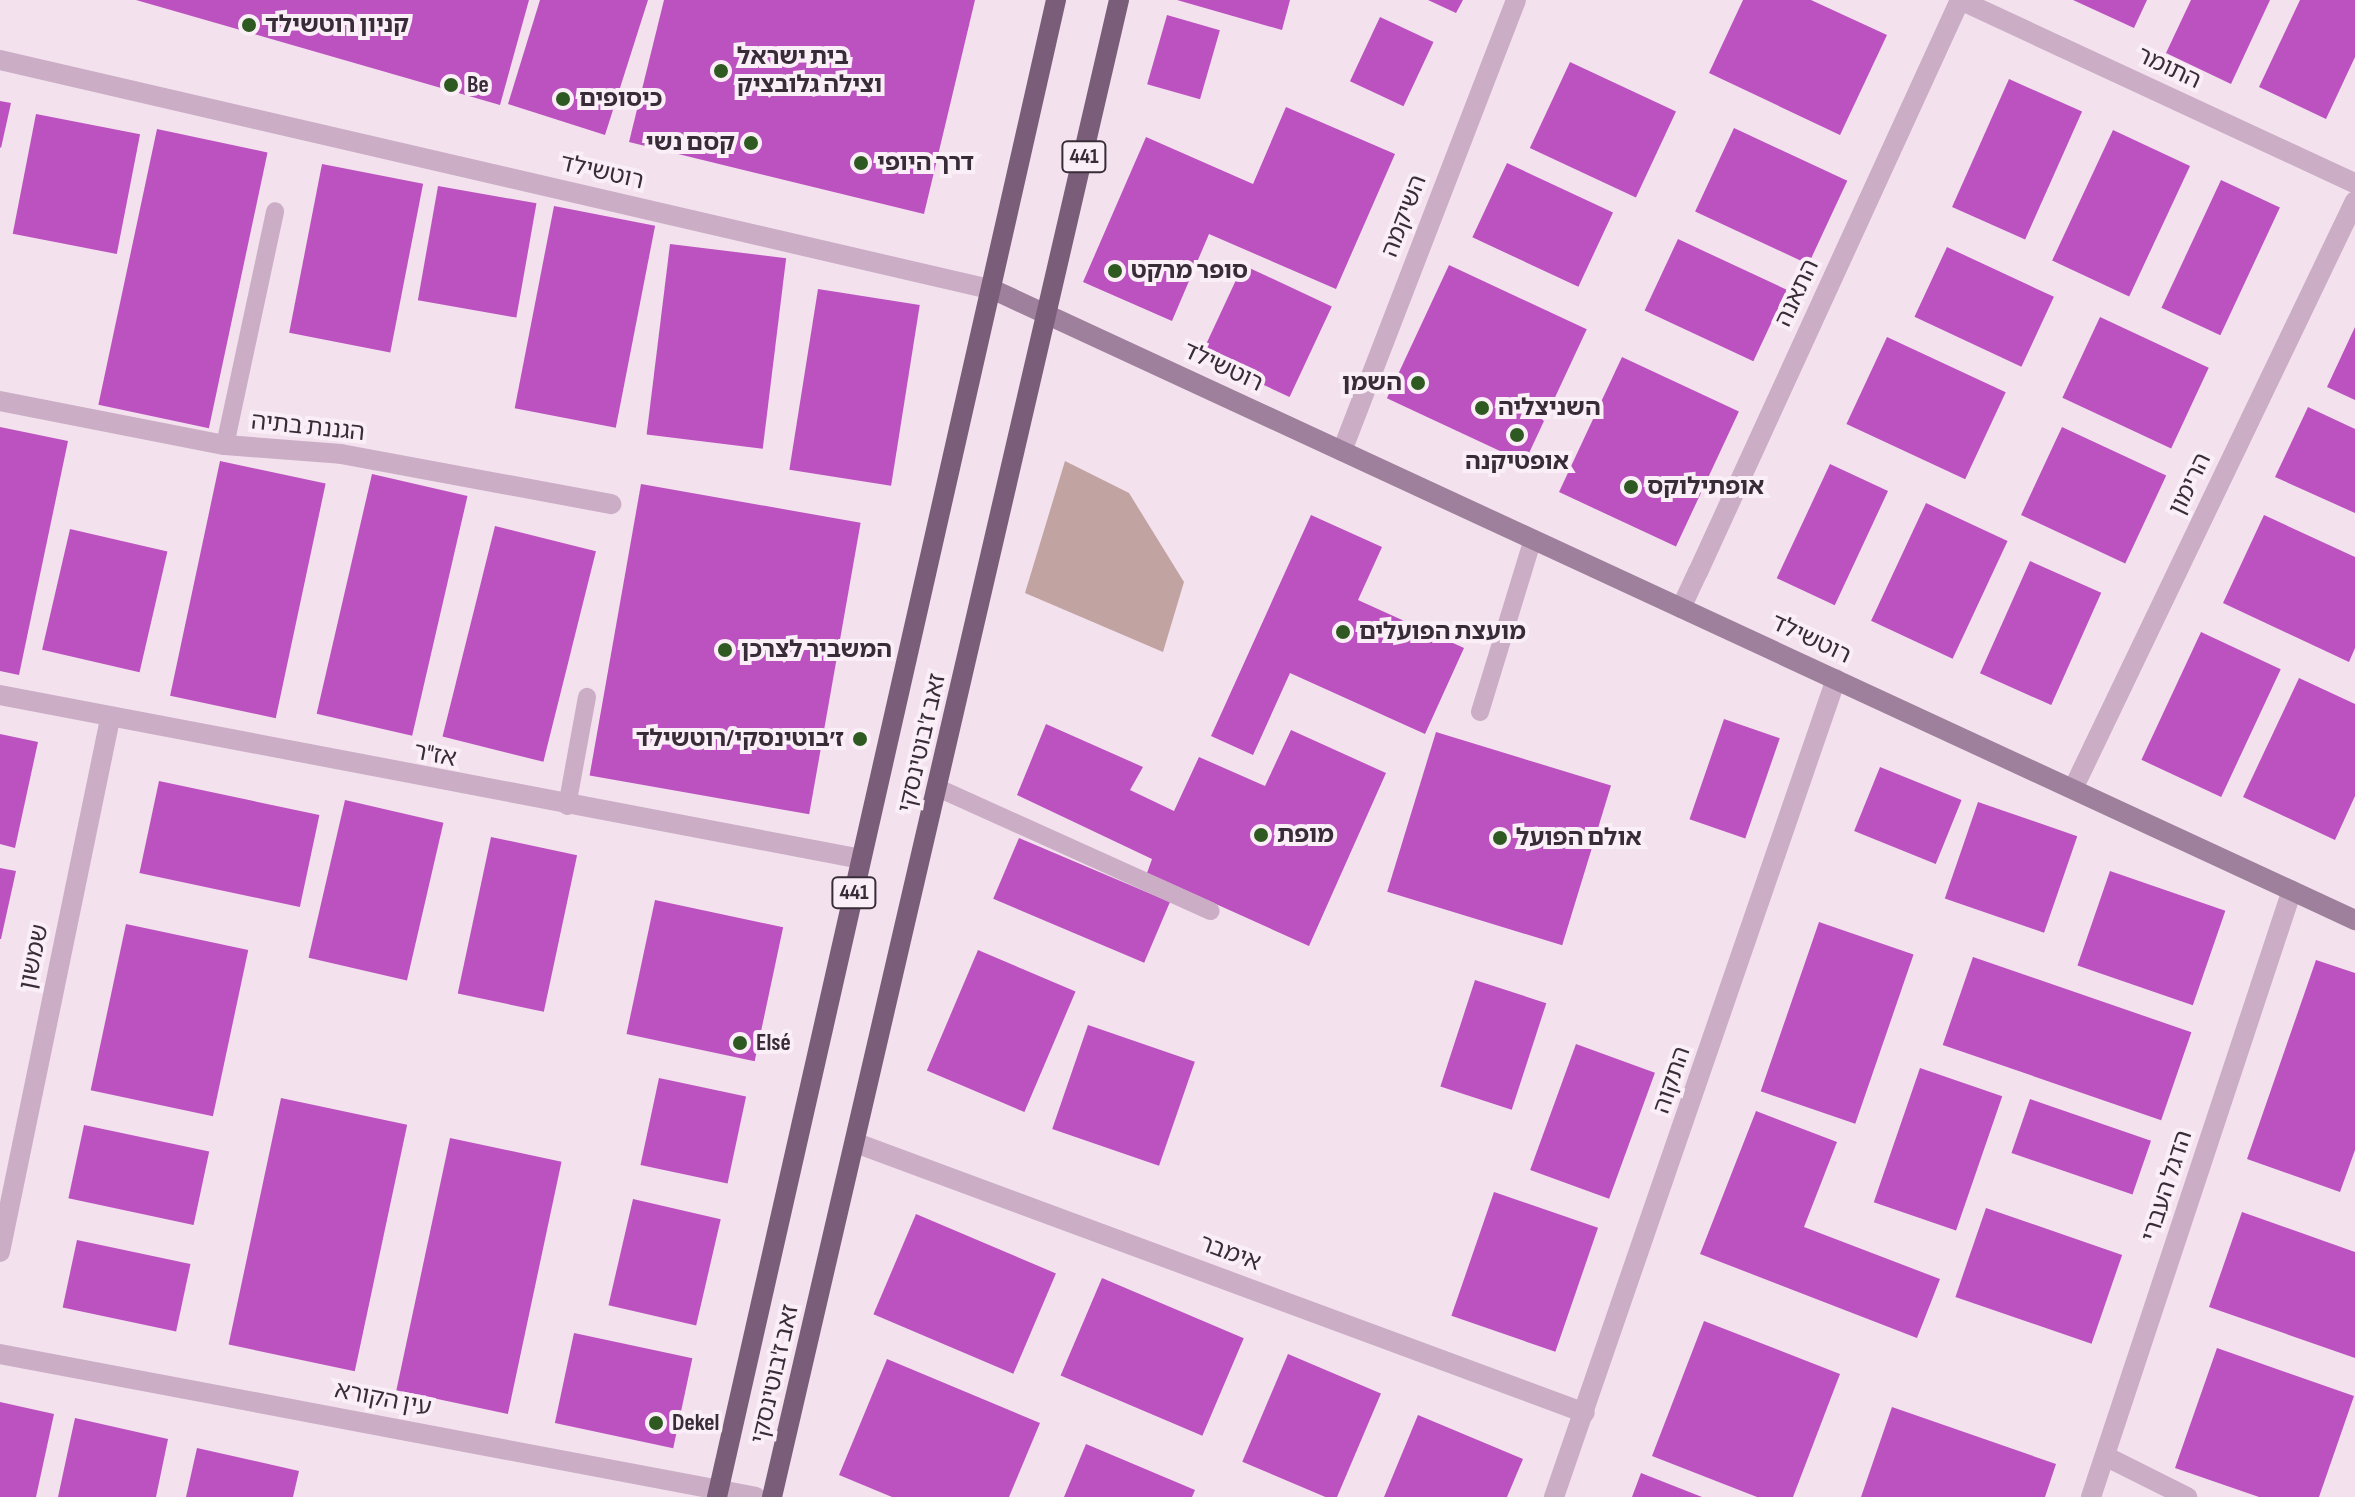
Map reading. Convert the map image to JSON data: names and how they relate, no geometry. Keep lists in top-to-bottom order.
{
  "streets": {
    "main road": ["441", "רוטשילד", "זאב ז'בוטינסקי"],
    "street": [
      "התומר",
      "השיקמה",
      "התאנה",
      "הגננת בתיה",
      "הרימון",
      "אז\"ר",
      "שמשון",
      "התקוה",
      "הדגל העברי",
      "אימבר",
      "עין הקורא"
    ]
  },
  "crossings": [
    ["התומר", "התאנה"],
    ["רוטשילד", "השיקמה"],
    ["רוטשילד", "התאנה"],
    ["רוטשילד", "הרימון"],
    ["רוטשילד", "זאב ז'בוטינסקי"],
    ["רוטשילד", "התקוה"],
    ["רוטשילד", "הדגל העברי"],
    ["זאב ז'בוטינסקי", "אז\"ר"],
    ["זאב ז'בוטינסקי", "אימבר"],
    ["זאב ז'בוטינסקי", "עין הקורא"],
    ["אז\"ר", "שמשון"],
    ["התקוה", "אימבר"]
  ],
  "places": [
    "קניון רוטשילד",
    "בית ישראל וצילה גלובציק",
    "Be",
    "כיסופים",
    "קסם נשי",
    "דרך היופי",
    "סופר מרקט",
    "השמן",
    "השניצליה",
    "אופטיקנה",
    "אופתילוקס",
    "מועצת הפועלים",
    "המשביר לצרכן",
    "ז׳בוטינסקי/רוטשילד",
    "מופת",
    "אולם הפועל",
    "Elsé",
    "Dekel"
  ]
}
